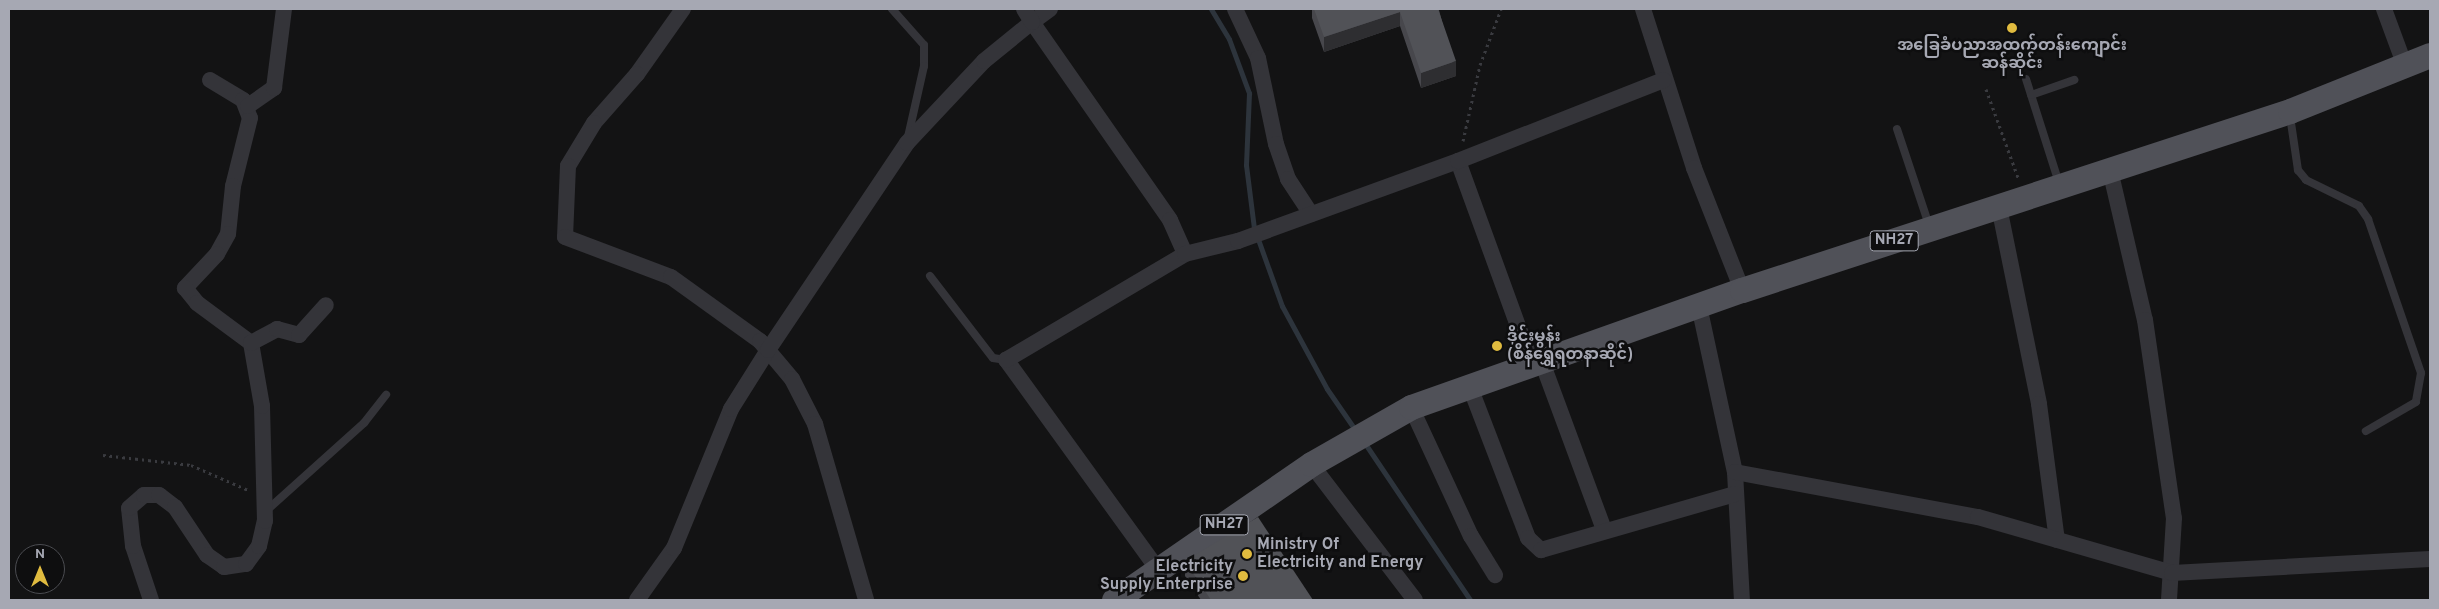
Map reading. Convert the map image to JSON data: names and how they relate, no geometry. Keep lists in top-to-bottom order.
{
  "streets": {
    "main road": ["NH27"]
  },
  "places": [
    "အခြေခံပညာအထက်တန်းကျောင်း ဆန်ဆိုင်း",
    "ဒိုင်းမွန်း (စိန်ရွှေရတနာဆိုင်)",
    "Ministry Of Electricity and Energy",
    "Electricity Supply Enterprise"
  ],
  "north": "top"
}
